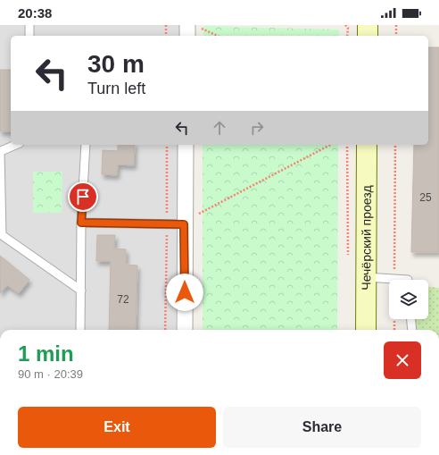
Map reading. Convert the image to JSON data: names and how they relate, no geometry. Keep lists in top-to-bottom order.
{
  "streets": {
    "main road": ["Чечёрский проезд"]
  },
  "house_numbers": ["25", "72"],
  "page": {
    "status": "20:38",
    "turn": ["30 m", "Turn left"],
    "heading": ["1 min", "90 m · 20:39"],
    "buttons": ["Exit", "Share"]
  }
}
